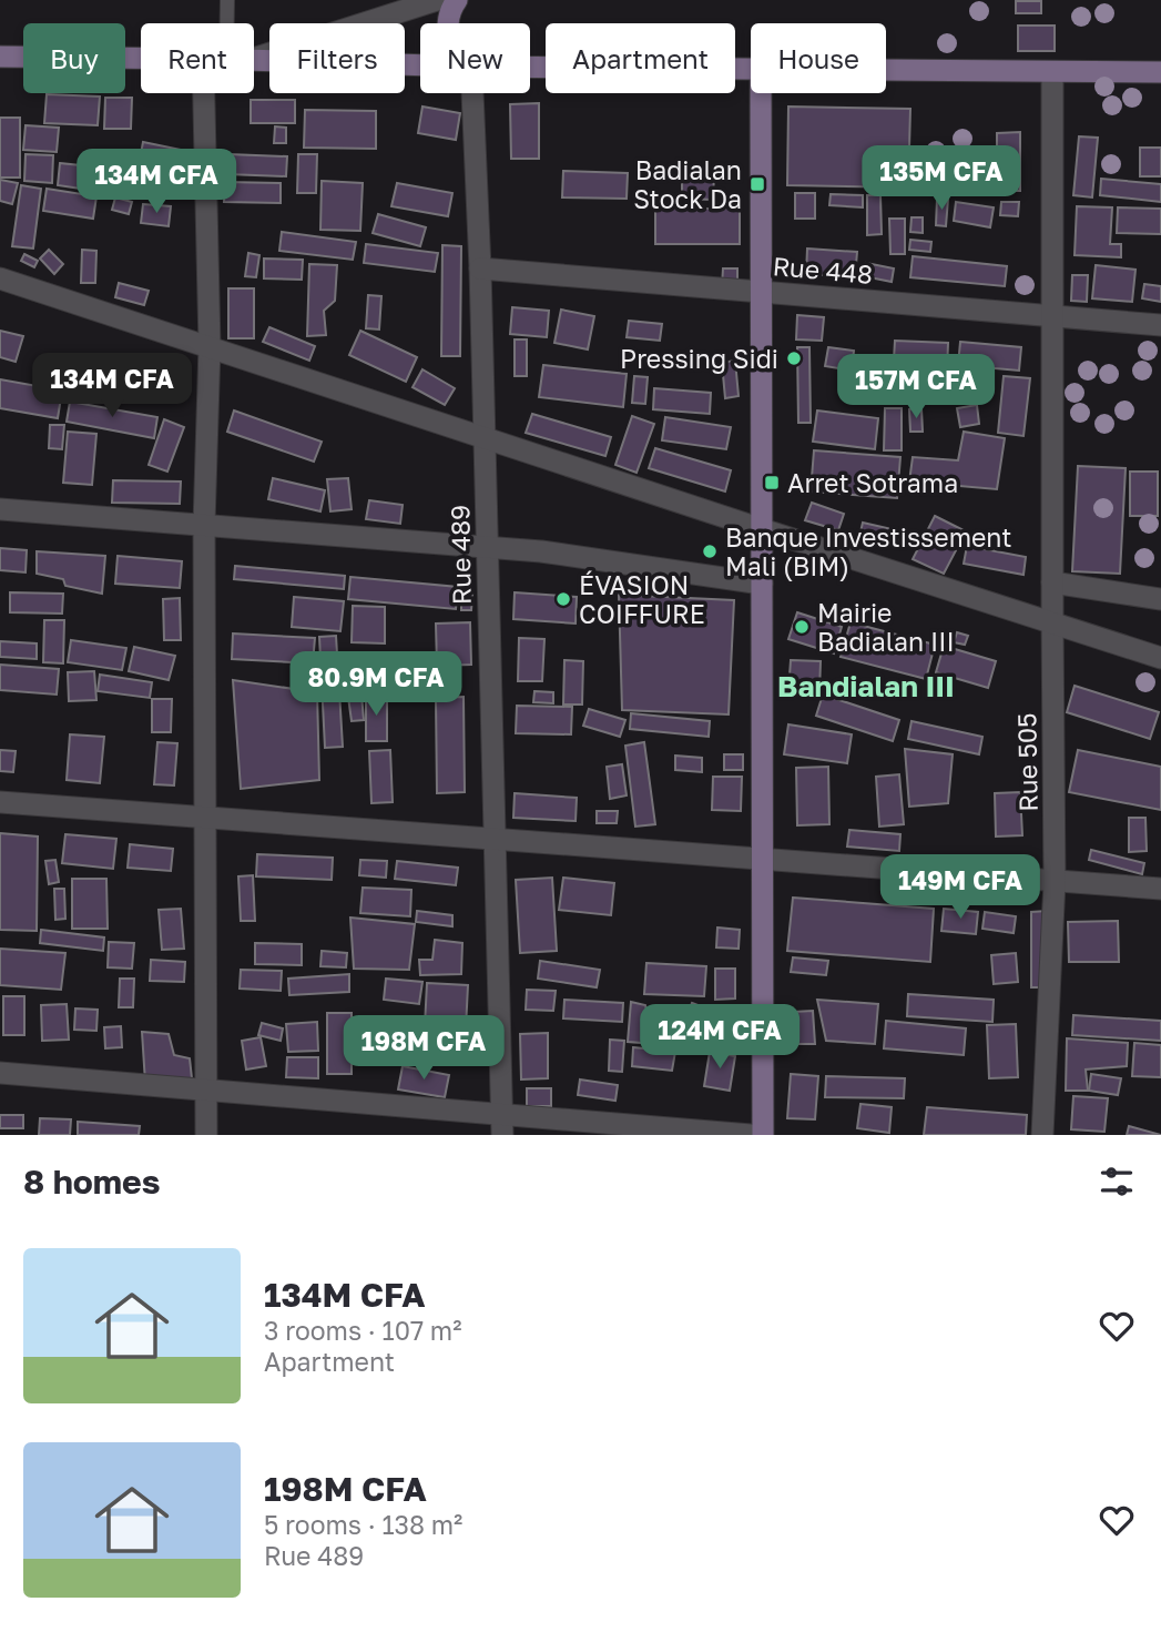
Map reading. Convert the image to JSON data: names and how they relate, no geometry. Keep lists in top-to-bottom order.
{
  "streets": {
    "street": ["Rue 448", "Rue 489", "Rue 505"]
  },
  "crossings": [
    ["Rue 448", "Rue 489"],
    ["Rue 448", "Rue 505"]
  ],
  "districts": ["Bandialan III"],
  "places": {
    "transit": ["Badialan Stock Da", "Arret Sotrama"],
    "other": [
      "Pressing Sidi",
      "Banque Investissement Mali (BIM)",
      "ÉVASION COIFFURE",
      "Mairie Badialan III"
    ]
  },
  "page": {
    "chip": [
      "Buy",
      "Rent",
      "Filters",
      "New",
      "Apartment",
      "House"
    ],
    "price": [
      "135M CFA",
      "134M CFA",
      "134M CFA",
      "157M CFA",
      "80.9M CFA",
      "149M CFA",
      "124M CFA",
      "198M CFA"
    ],
    "heading": "8 homes",
    "list": [
      {
        "name": "134M CFA",
        "note": "3 rooms · 107 m² · Apartment"
      },
      {
        "name": "198M CFA",
        "note": "5 rooms · 138 m² · Rue 489"
      }
    ]
  }
}
